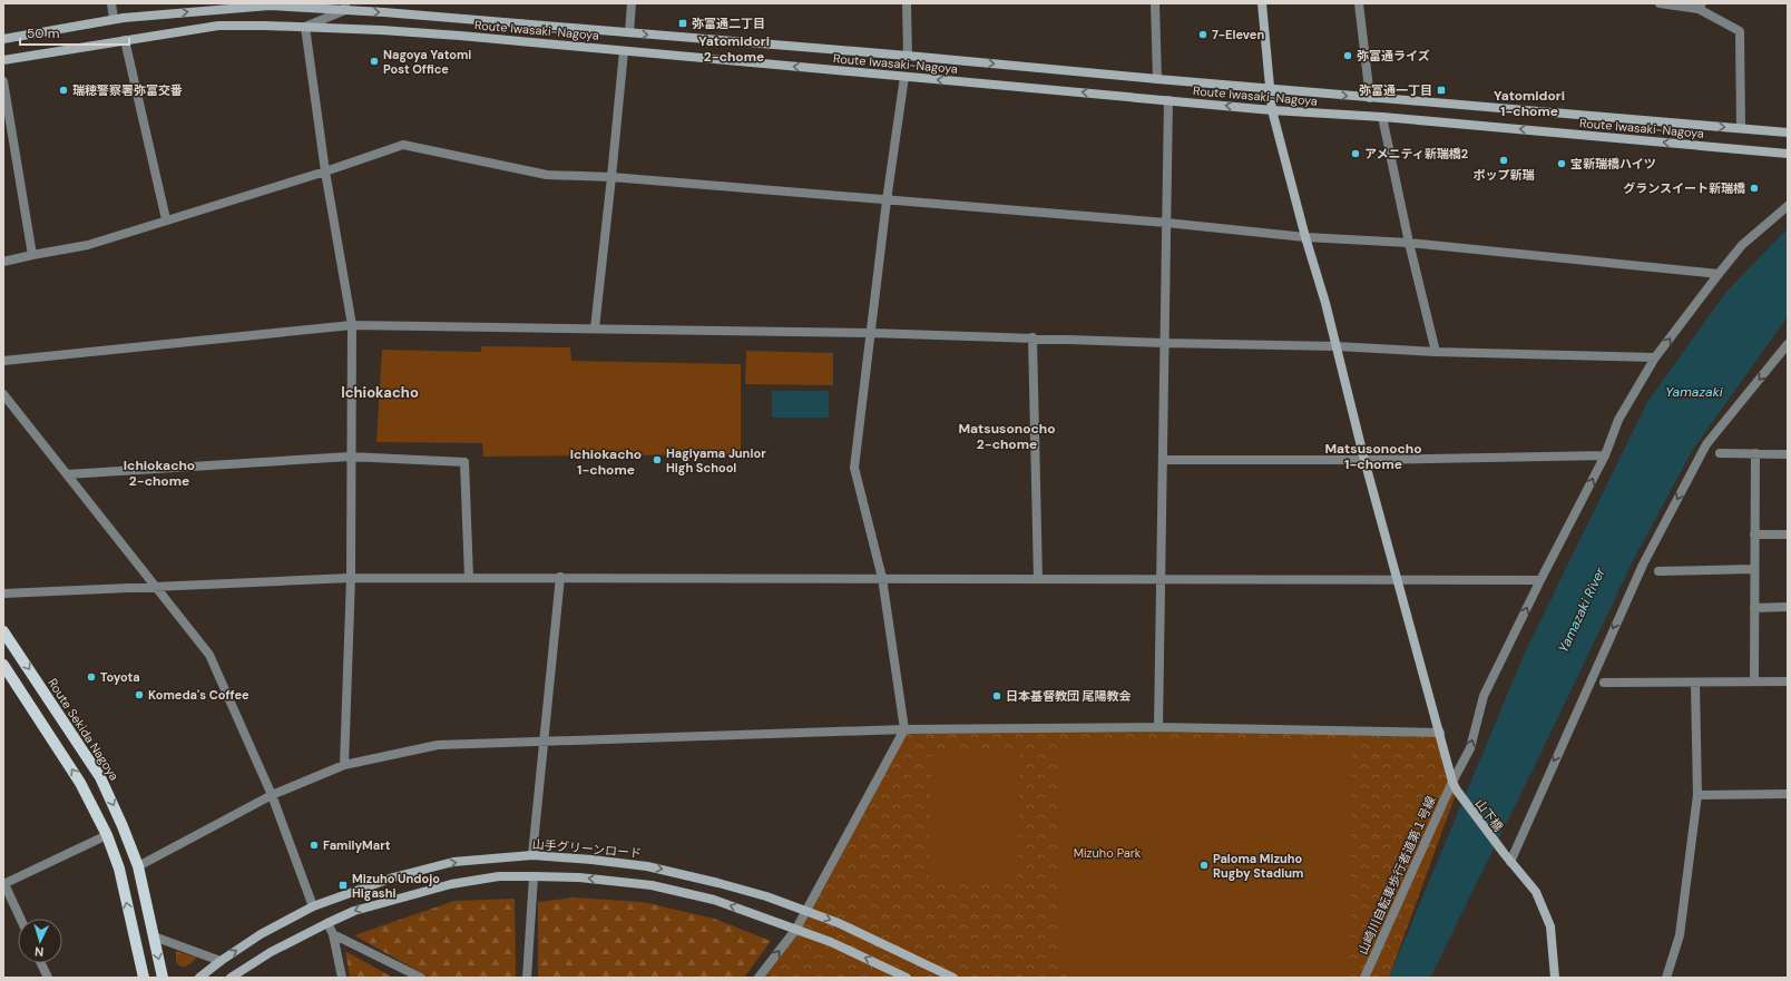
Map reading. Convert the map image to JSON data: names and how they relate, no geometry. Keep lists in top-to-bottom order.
{
  "streets": {
    "main road": [
      "Route Iwasaki-Nagoya",
      "Route Sekida Nagoya",
      "山下橋",
      "山手グリーンロード"
    ],
    "street": ["山崎川自転車歩行者道第１号線"]
  },
  "crossings": [
    ["Route Iwasaki-Nagoya", "山下橋"],
    ["山下橋", "山崎川自転車歩行者道第１号線"]
  ],
  "one_way": ["山崎川自転車歩行者道第１号線"],
  "districts": [
    "Yatomidori 2-chome",
    "Yatomidori 1-chome",
    "Ichiokacho",
    "Matsusonocho 2-chome",
    "Matsusonocho 1-chome",
    "Ichiokacho 1-chome",
    "Ichiokacho 2-chome"
  ],
  "water": ["Yamazaki", "Yamazaki River"],
  "parks": ["Mizuho Park"],
  "places": {
    "transit": ["弥富通二丁目", "弥富通一丁目", "Mizuho Undojo Higashi"],
    "other": [
      "7-Eleven",
      "弥富通ライズ",
      "Nagoya Yatomi Post Office",
      "瑞穂警察署弥富交番",
      "アメニティ新瑞橋2",
      "ポップ新瑞",
      "宝新瑞橋ハイツ",
      "グランスイート新瑞橋",
      "Hagiyama Junior High School",
      "Toyota",
      "Komeda's Coffee",
      "日本基督教団 尾陽教会",
      "FamilyMart",
      "Paloma Mizuho Rugby Stadium"
    ]
  },
  "scale_bar": "50 m",
  "north": "bottom"
}
